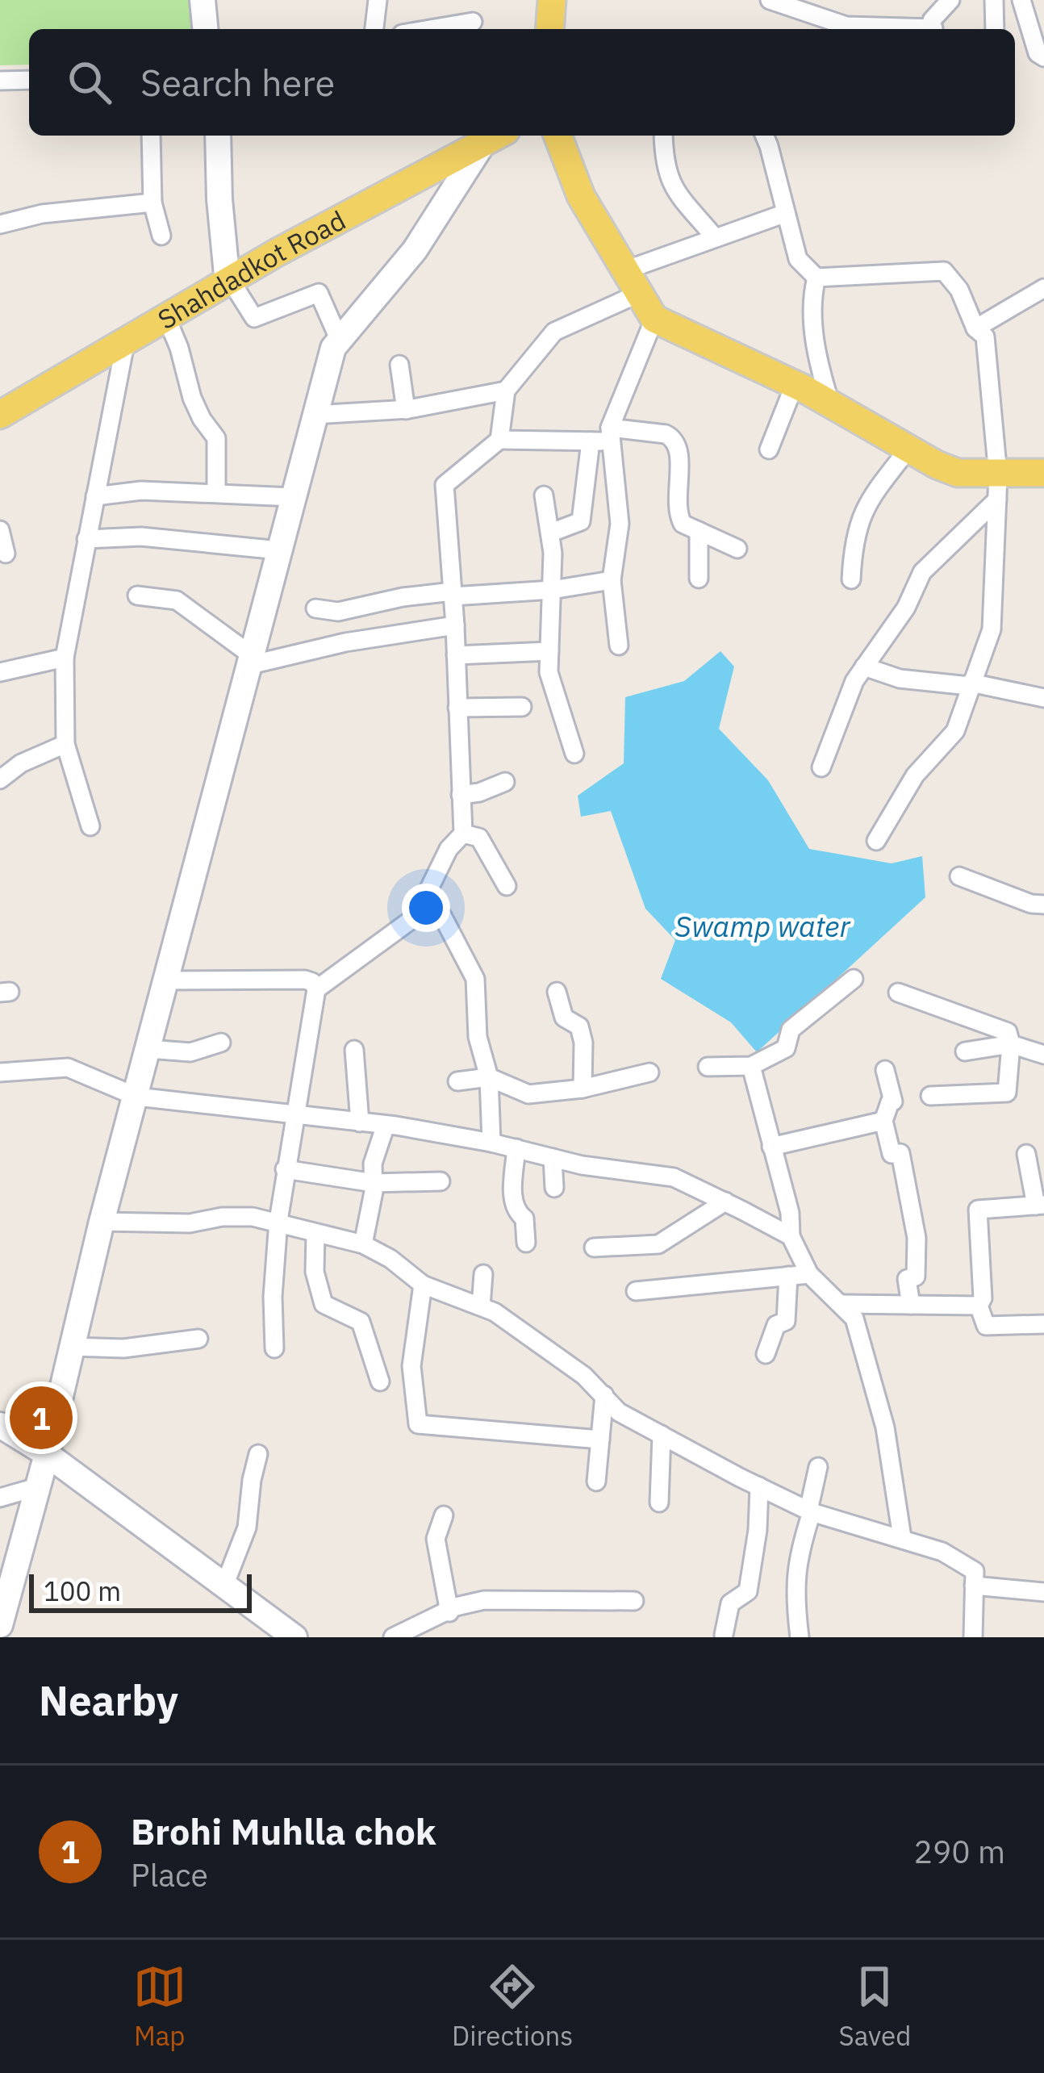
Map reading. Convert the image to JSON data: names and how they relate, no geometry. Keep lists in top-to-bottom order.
{
  "streets": {
    "main road": ["Shahdadkot Road"]
  },
  "water": ["Swamp water"],
  "scale_bar": "100 m",
  "page": {
    "search": "Search here",
    "pins": "1",
    "scale": "100 m",
    "heading": "Nearby",
    "list": [
      {
        "mark": "1",
        "name": "Brohi Muhlla chok",
        "note": "Place",
        "value": "290 m"
      }
    ],
    "nav": ["Map", "Directions", "Saved"]
  }
}
